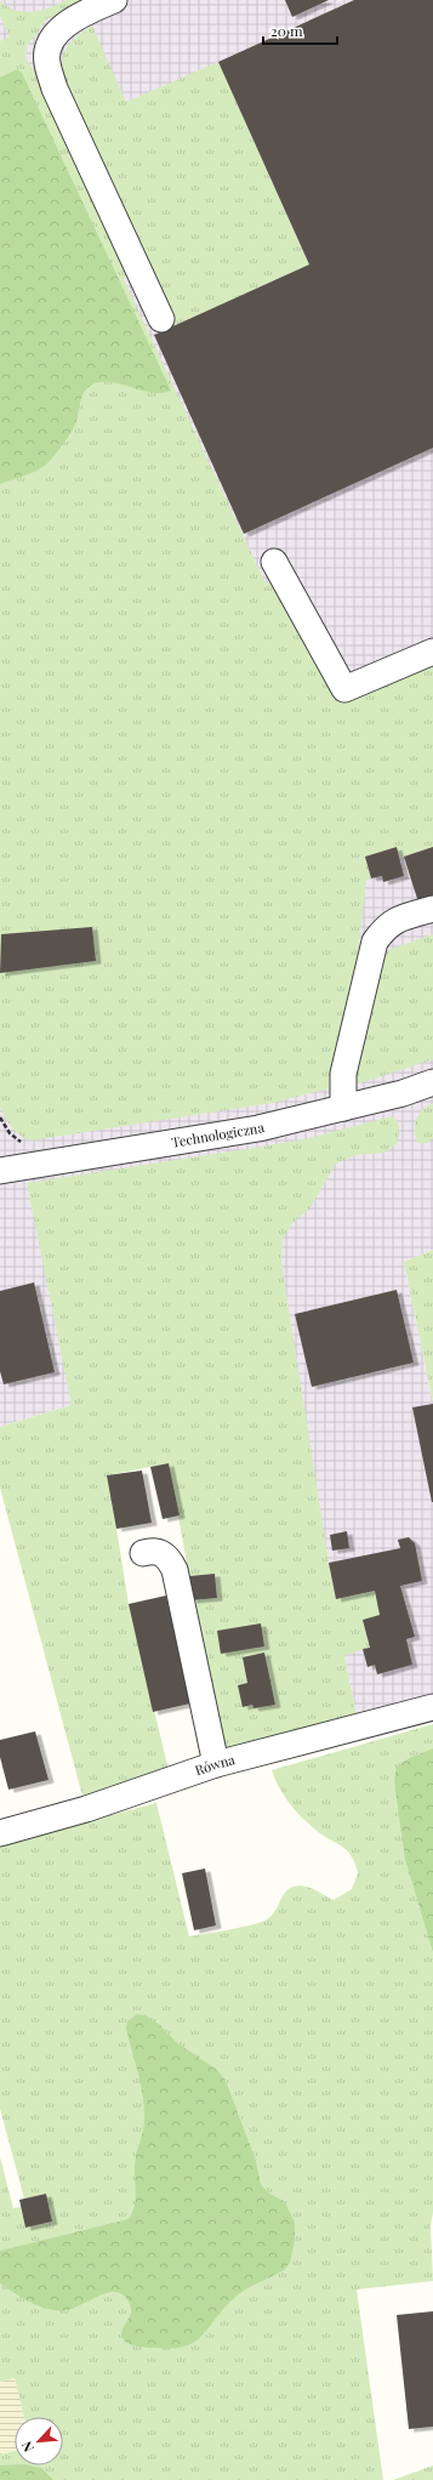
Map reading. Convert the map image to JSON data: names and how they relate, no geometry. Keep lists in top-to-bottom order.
{
  "streets": {
    "street": ["Technologiczna", "Równa"]
  },
  "scale_bar": "20 m",
  "north": "bottom left"
}
